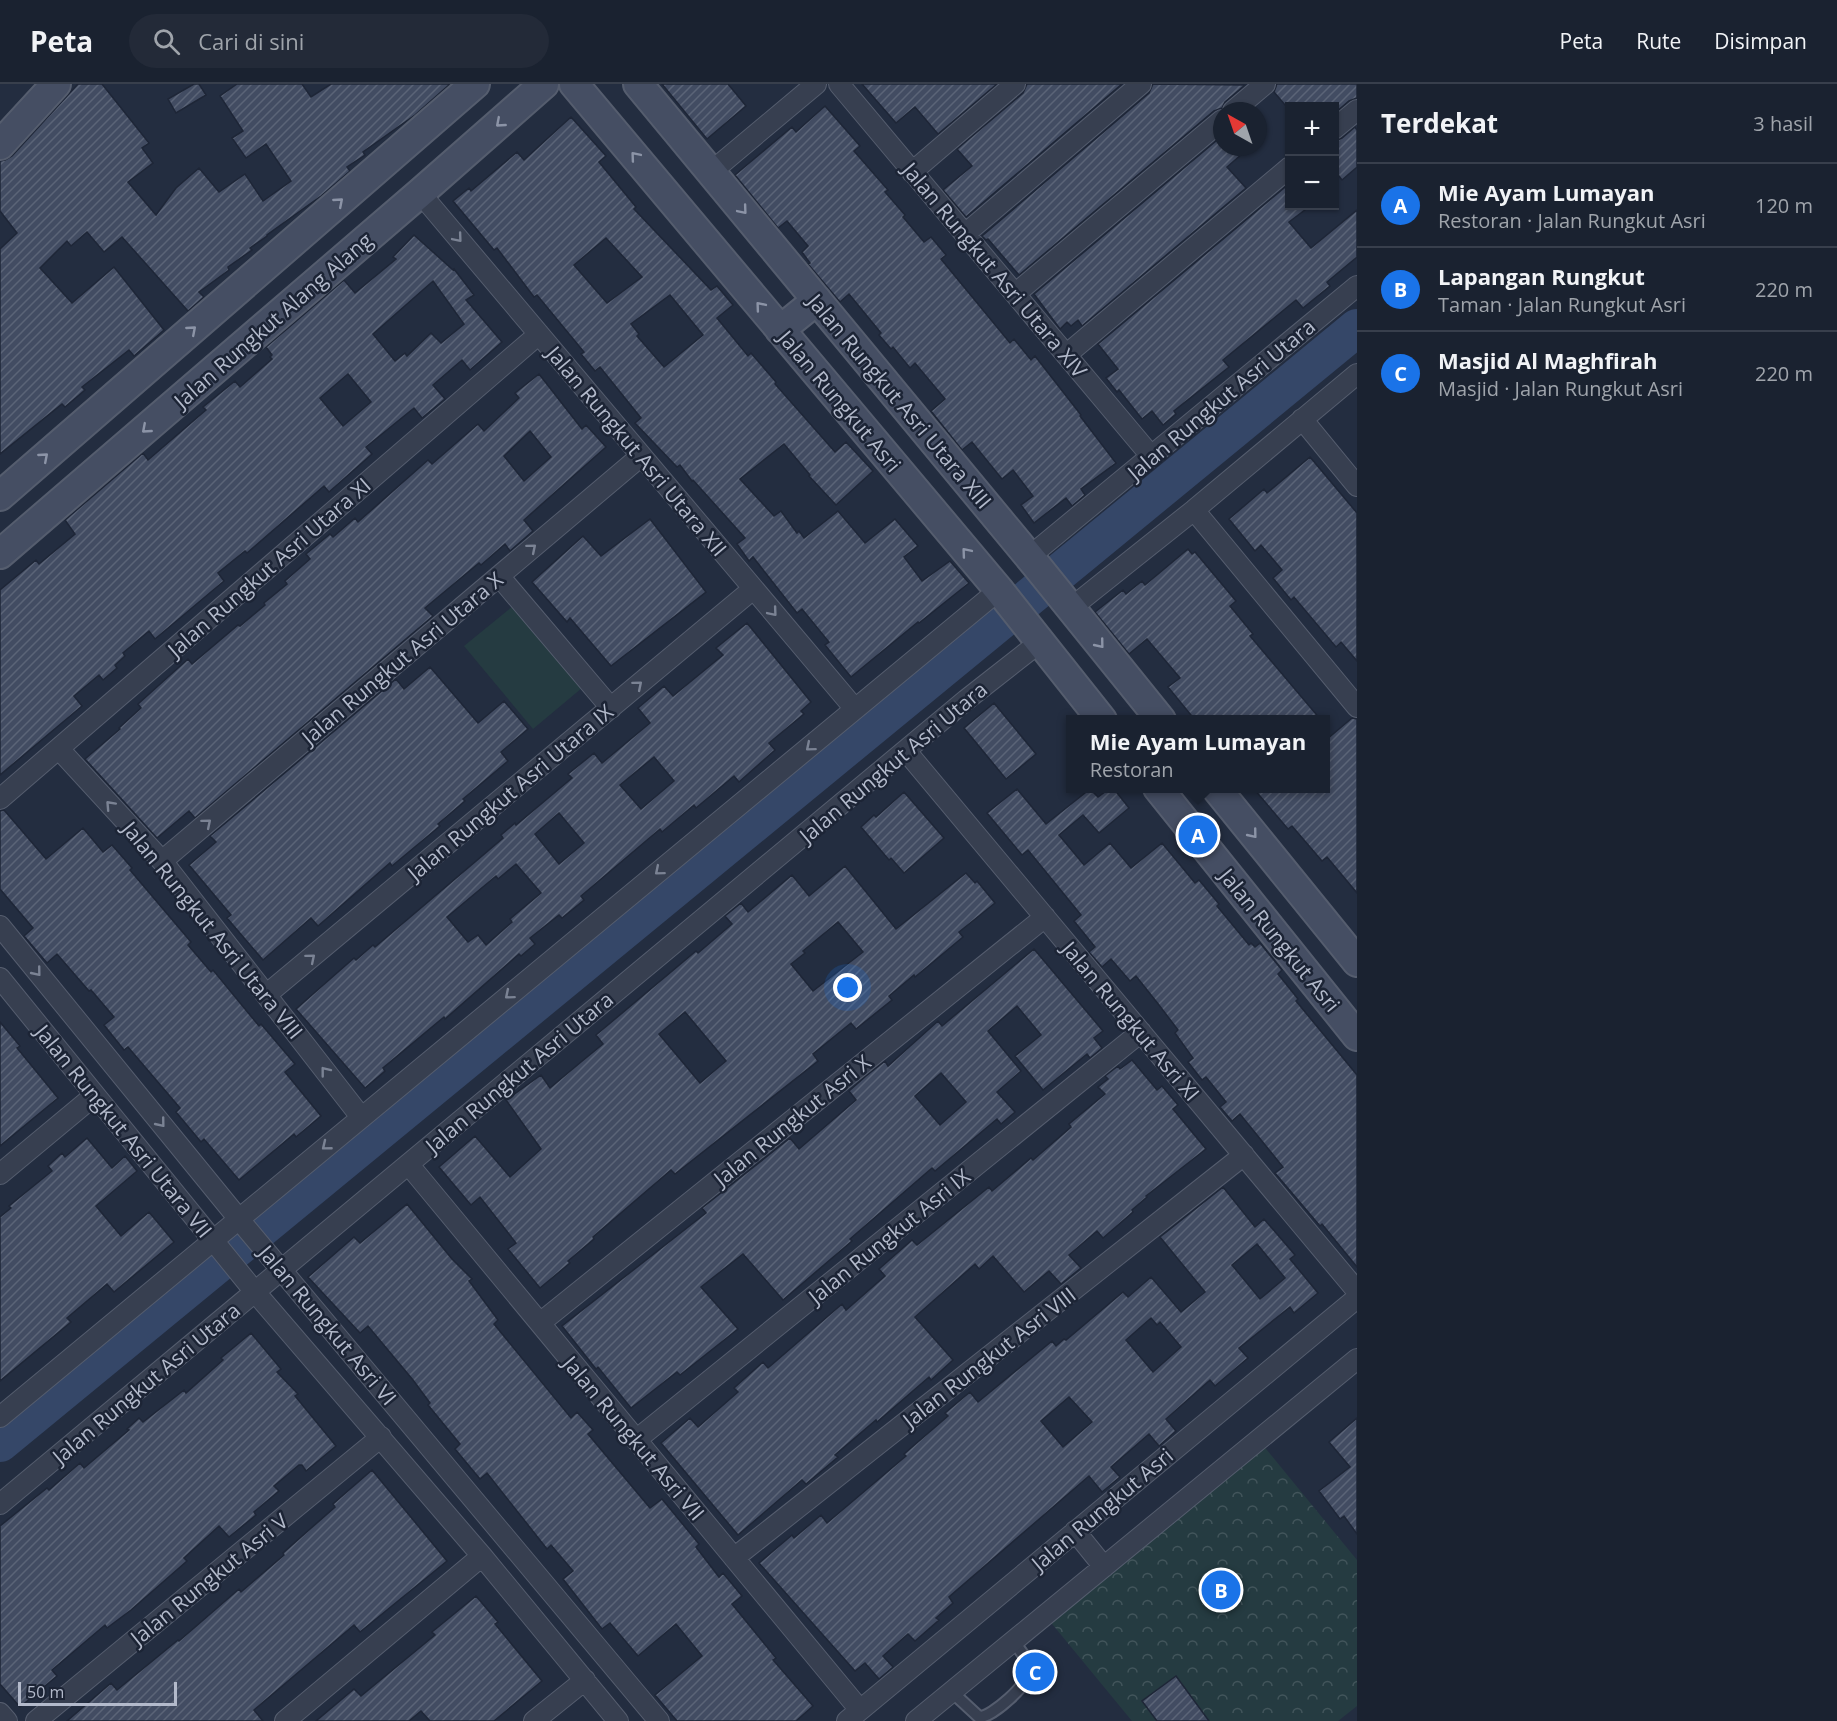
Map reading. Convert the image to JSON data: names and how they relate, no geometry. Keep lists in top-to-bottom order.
{
  "streets": {
    "street": [
      "Jalan Rungkut Asri Utara XIV",
      "Jalan Rungkut Alang Alang",
      "Jalan Rungkut Asri Utara",
      "Jalan Rungkut Asri",
      "Jalan Rungkut Asri Utara XIII",
      "Jalan Rungkut Asri Utara XII",
      "Jalan Rungkut Asri Utara XI",
      "Jalan Rungkut Asri Utara X",
      "Jalan Rungkut Asri Utara IX",
      "Jalan Rungkut Asri Utara VIII",
      "Jalan Rungkut Asri XI",
      "Jalan Rungkut Asri X",
      "Jalan Rungkut Asri Utara VII",
      "Jalan Rungkut Asri IX",
      "Jalan Rungkut Asri VI",
      "Jalan Rungkut Asri VIII",
      "Jalan Rungkut Asri VII",
      "Jalan Rungkut Asri V"
    ]
  },
  "crossings": [
    ["Jalan Rungkut Asri Utara XIV", "Jalan Rungkut Asri Utara"],
    ["Jalan Rungkut Alang Alang", "Jalan Rungkut Asri Utara XII"],
    ["Jalan Rungkut Asri Utara", "Jalan Rungkut Asri"],
    ["Jalan Rungkut Asri Utara", "Jalan Rungkut Asri Utara XIII"],
    ["Jalan Rungkut Asri Utara", "Jalan Rungkut Asri XI"],
    ["Jalan Rungkut Asri Utara", "Jalan Rungkut Asri Utara VII"],
    ["Jalan Rungkut Asri Utara", "Jalan Rungkut Asri VI"],
    ["Jalan Rungkut Asri Utara", "Jalan Rungkut Asri VII"],
    ["Jalan Rungkut Asri", "Jalan Rungkut Asri VII"],
    ["Jalan Rungkut Asri Utara XII", "Jalan Rungkut Asri Utara XI"],
    ["Jalan Rungkut Asri Utara XII", "Jalan Rungkut Asri Utara X"],
    ["Jalan Rungkut Asri Utara XII", "Jalan Rungkut Asri Utara IX"],
    ["Jalan Rungkut Asri Utara XI", "Jalan Rungkut Asri Utara VIII"],
    ["Jalan Rungkut Asri Utara X", "Jalan Rungkut Asri Utara VIII"],
    ["Jalan Rungkut Asri Utara IX", "Jalan Rungkut Asri Utara VIII"],
    ["Jalan Rungkut Asri XI", "Jalan Rungkut Asri X"],
    ["Jalan Rungkut Asri XI", "Jalan Rungkut Asri IX"],
    ["Jalan Rungkut Asri XI", "Jalan Rungkut Asri VIII"],
    ["Jalan Rungkut Asri X", "Jalan Rungkut Asri VII"],
    ["Jalan Rungkut Asri Utara VII", "Jalan Rungkut Asri VI"],
    ["Jalan Rungkut Asri IX", "Jalan Rungkut Asri VII"],
    ["Jalan Rungkut Asri VI", "Jalan Rungkut Asri V"],
    ["Jalan Rungkut Asri VIII", "Jalan Rungkut Asri VII"]
  ],
  "one_way": [
    "Jalan Rungkut Asri",
    "Jalan Rungkut Asri Utara XII",
    "Jalan Rungkut Asri Utara X",
    "Jalan Rungkut Asri Utara VIII"
  ],
  "scale_bar": "50 m",
  "north": "top left",
  "page": {
    "header": "Peta",
    "search": "Cari di sini",
    "nav": ["Peta", "Rute", "Disimpan"],
    "heading": ["Terdekat", "3 hasil"],
    "map_buttons": ["+", "−"],
    "list": [
      {
        "mark": "A",
        "name": "Mie Ayam Lumayan",
        "note": "Restoran · Jalan Rungkut Asri",
        "value": "120 m"
      },
      {
        "mark": "B",
        "name": "Lapangan Rungkut",
        "note": "Taman · Jalan Rungkut Asri",
        "value": "220 m"
      },
      {
        "mark": "C",
        "name": "Masjid Al Maghfirah",
        "note": "Masjid · Jalan Rungkut Asri",
        "value": "220 m"
      }
    ],
    "popup": ["Mie Ayam Lumayan", "Restoran"],
    "pins": ["A", "B", "C"],
    "scale": "50 m"
  }
}
